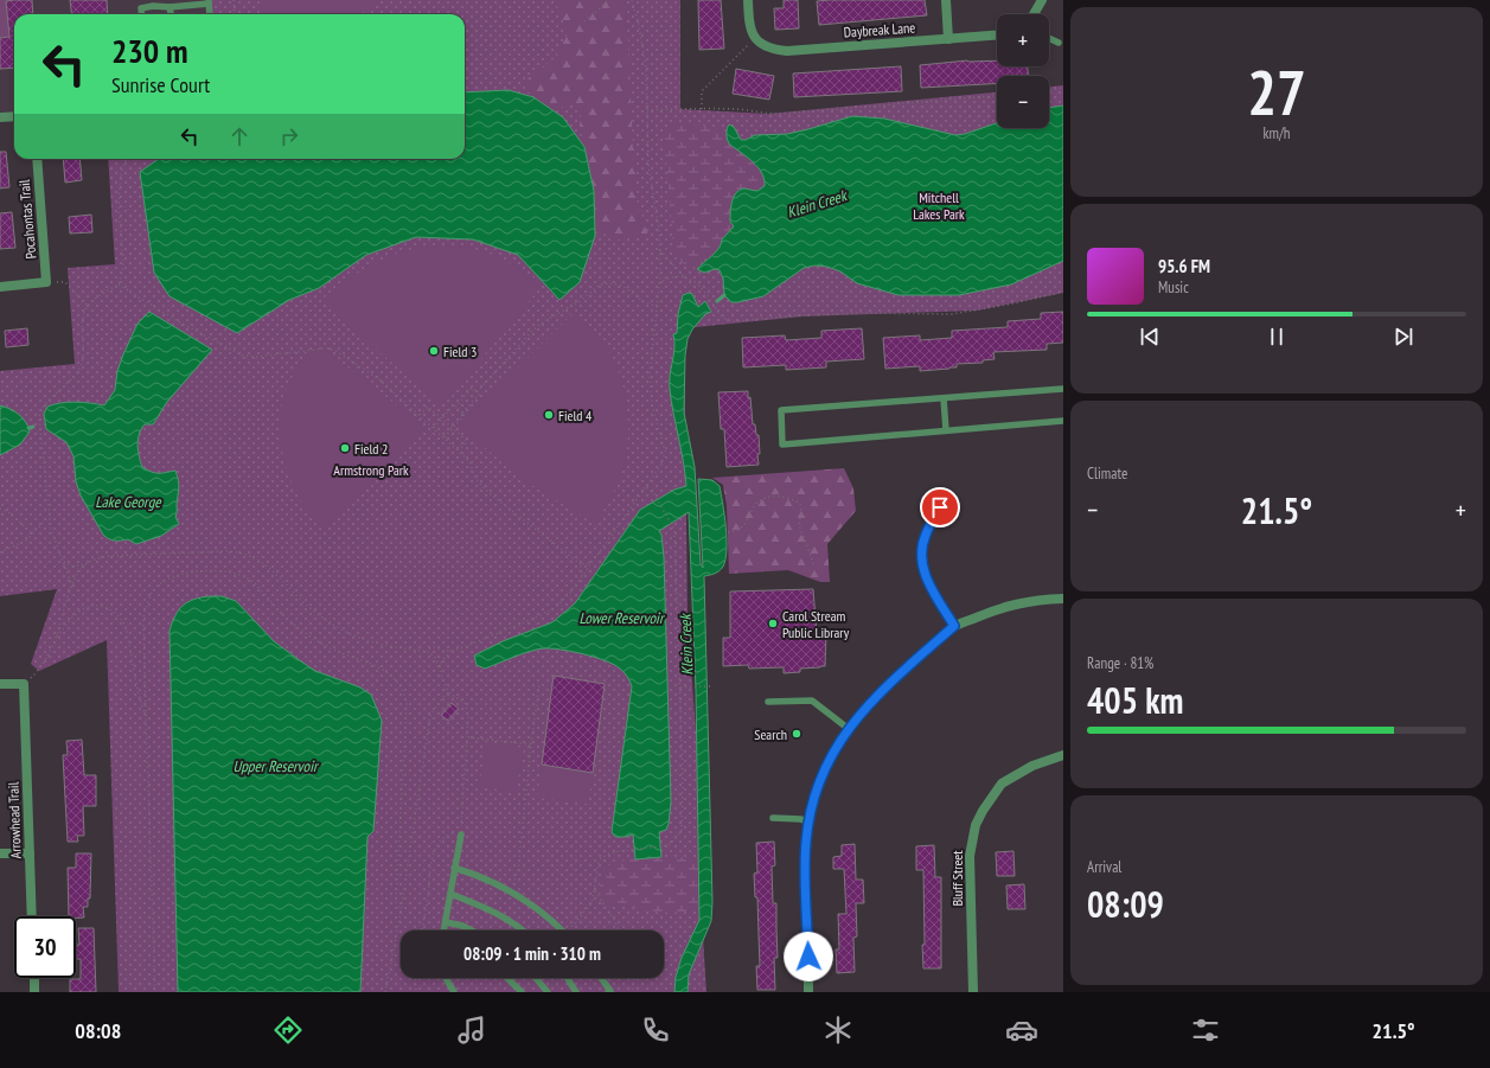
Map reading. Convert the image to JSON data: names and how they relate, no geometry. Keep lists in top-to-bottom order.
{
  "streets": {
    "street": [
      "Daybreak Lane",
      "Pocahontas Trail",
      "Arrowhead Trail",
      "Bluff Street"
    ]
  },
  "water": [
    "Klein Creek",
    "Lake George",
    "Lower Reservoir",
    "Upper Reservoir"
  ],
  "parks": ["Mitchell Lakes Park", "Armstrong Park"],
  "places": [
    "Field 3",
    "Field 4",
    "Field 2",
    "Carol Stream Public Library",
    "Search"
  ],
  "page": {
    "tile": [
      ["27", "km/h"],
      "Climate",
      ["Range · 81%", "405 km"],
      ["Arrival", "08:09"]
    ],
    "map_buttons": ["+", "−"],
    "turn": ["230 m", "Sunrise Court"],
    "song": ["95.6 FM", "Music"],
    "heat": ["−", "21.5°", "+"],
    "limit": "30",
    "trip": "08:09 · 1 min · 310 m",
    "tabs": ["08:08", "21.5°"]
  }
}
